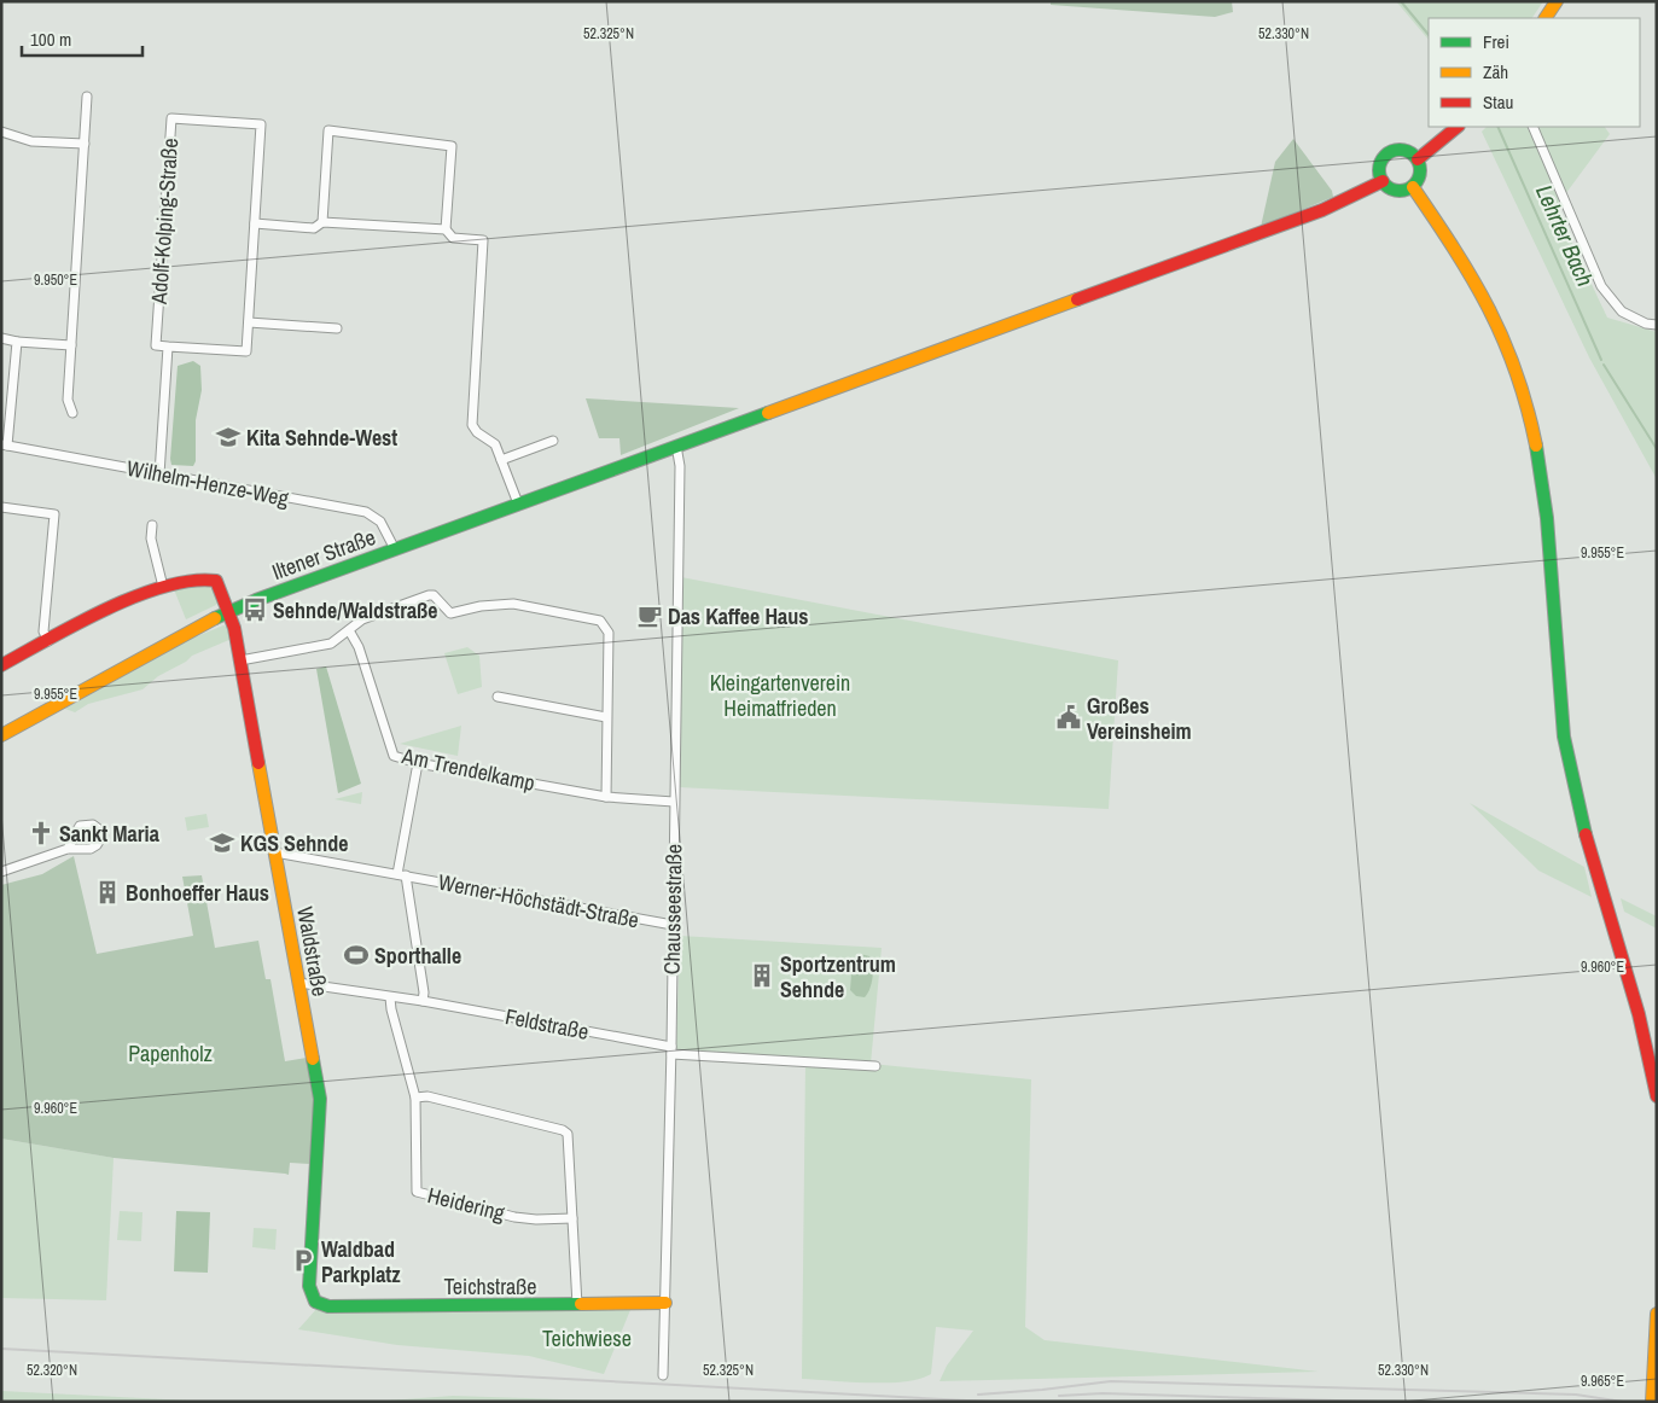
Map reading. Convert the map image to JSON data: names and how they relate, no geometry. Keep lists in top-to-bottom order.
{
  "streets": {
    "main road": ["Iltener Straße", "Waldstraße", "Teichstraße"],
    "street": [
      "Adolf-Kolping-Straße",
      "Wilhelm-Henze-Weg",
      "Am Trendelkamp",
      "Werner-Höchstädt-Straße",
      "Chausseestraße",
      "Feldstraße",
      "Heidering"
    ]
  },
  "crossings": [
    ["Wilhelm-Henze-Weg", "Iltener Straße"],
    ["Iltener Straße", "Chausseestraße"],
    ["Iltener Straße", "Waldstraße"],
    ["Am Trendelkamp", "Werner-Höchstädt-Straße"],
    ["Am Trendelkamp", "Chausseestraße"],
    ["Werner-Höchstädt-Straße", "Chausseestraße"],
    ["Werner-Höchstädt-Straße", "Waldstraße"],
    ["Werner-Höchstädt-Straße", "Feldstraße"],
    ["Chausseestraße", "Feldstraße"],
    ["Chausseestraße", "Teichstraße"],
    ["Waldstraße", "Feldstraße"],
    ["Waldstraße", "Teichstraße"],
    ["Feldstraße", "Heidering"]
  ],
  "water": ["Lehrter Bach"],
  "parks": ["Kleingartenverein Heimatfrieden", "Papenholz", "Teichwiese"],
  "places": {
    "school or university": ["Kita Sehnde-West", "KGS Sehnde"],
    "bus stop": ["Sehnde/Waldstraße"],
    "cafe": ["Das Kaffee Haus"],
    "public building": ["Großes Vereinsheim"],
    "church": ["Sankt Maria"],
    "building": ["Bonhoeffer Haus", "Sportzentrum Sehnde"],
    "sports": ["Sporthalle"],
    "parking": ["Waldbad Parkplatz"]
  },
  "legend": ["Frei", "Zäh", "Stau"],
  "scale_bar": "100 m",
  "coordinates": [
    "52.325°N",
    "52.330°N",
    "9.950°E",
    "9.955°E",
    "9.960°E",
    "52.320°N",
    "9.965°E"
  ]
}
